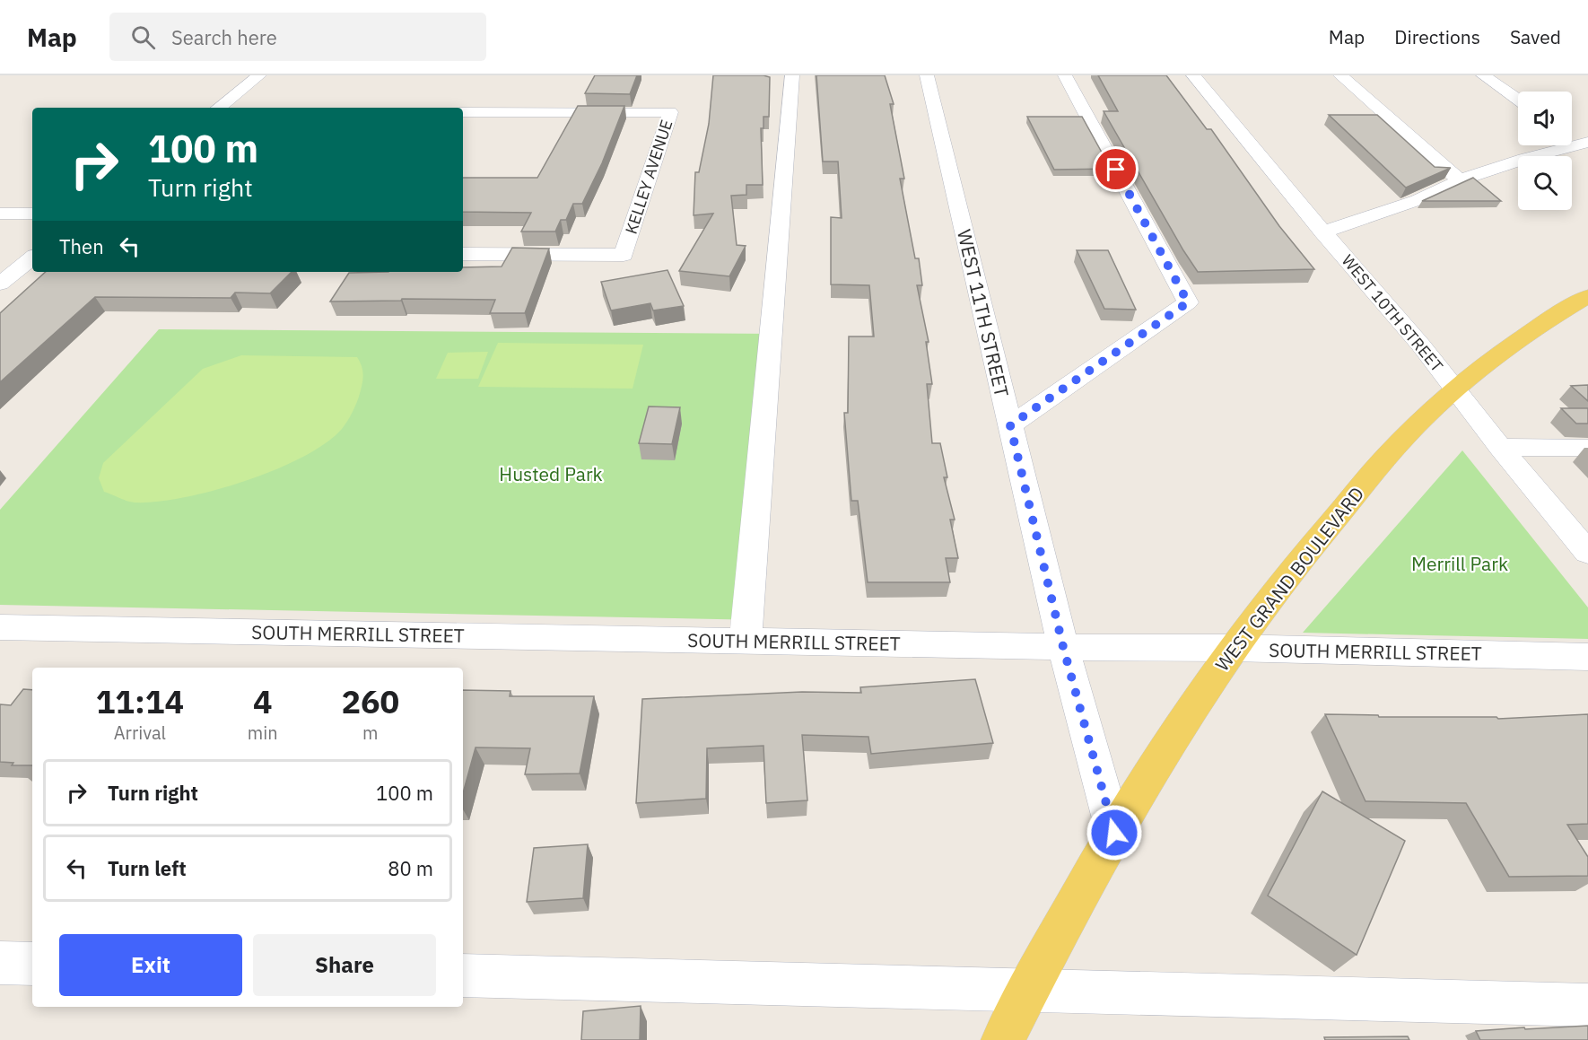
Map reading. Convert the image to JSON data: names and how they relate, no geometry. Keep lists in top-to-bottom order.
{
  "streets": {
    "main road": ["WEST GRAND BOULEVARD"],
    "street": [
      "KELLEY AVENUE",
      "WEST 11TH STREET",
      "WEST 10TH STREET",
      "SOUTH MERRILL STREET"
    ]
  },
  "crossings": [
    ["WEST 11TH STREET", "WEST GRAND BOULEVARD"],
    ["WEST 11TH STREET", "SOUTH MERRILL STREET"],
    ["WEST 10TH STREET", "WEST GRAND BOULEVARD"],
    ["WEST GRAND BOULEVARD", "SOUTH MERRILL STREET"]
  ],
  "parks": ["Husted Park", "Merrill Park"],
  "page": {
    "header": "Map",
    "search": "Search here",
    "nav": ["Map", "Directions", "Saved"],
    "turn": ["100 m", "Turn right"],
    "then": "Then",
    "eta": [
      "11:14",
      "Arrival",
      "4",
      "min",
      "260",
      "m"
    ],
    "list": [
      {
        "name": "Turn right",
        "value": "100 m"
      },
      {
        "name": "Turn left",
        "value": "80 m"
      }
    ],
    "buttons": ["Exit", "Share"]
  }
}
